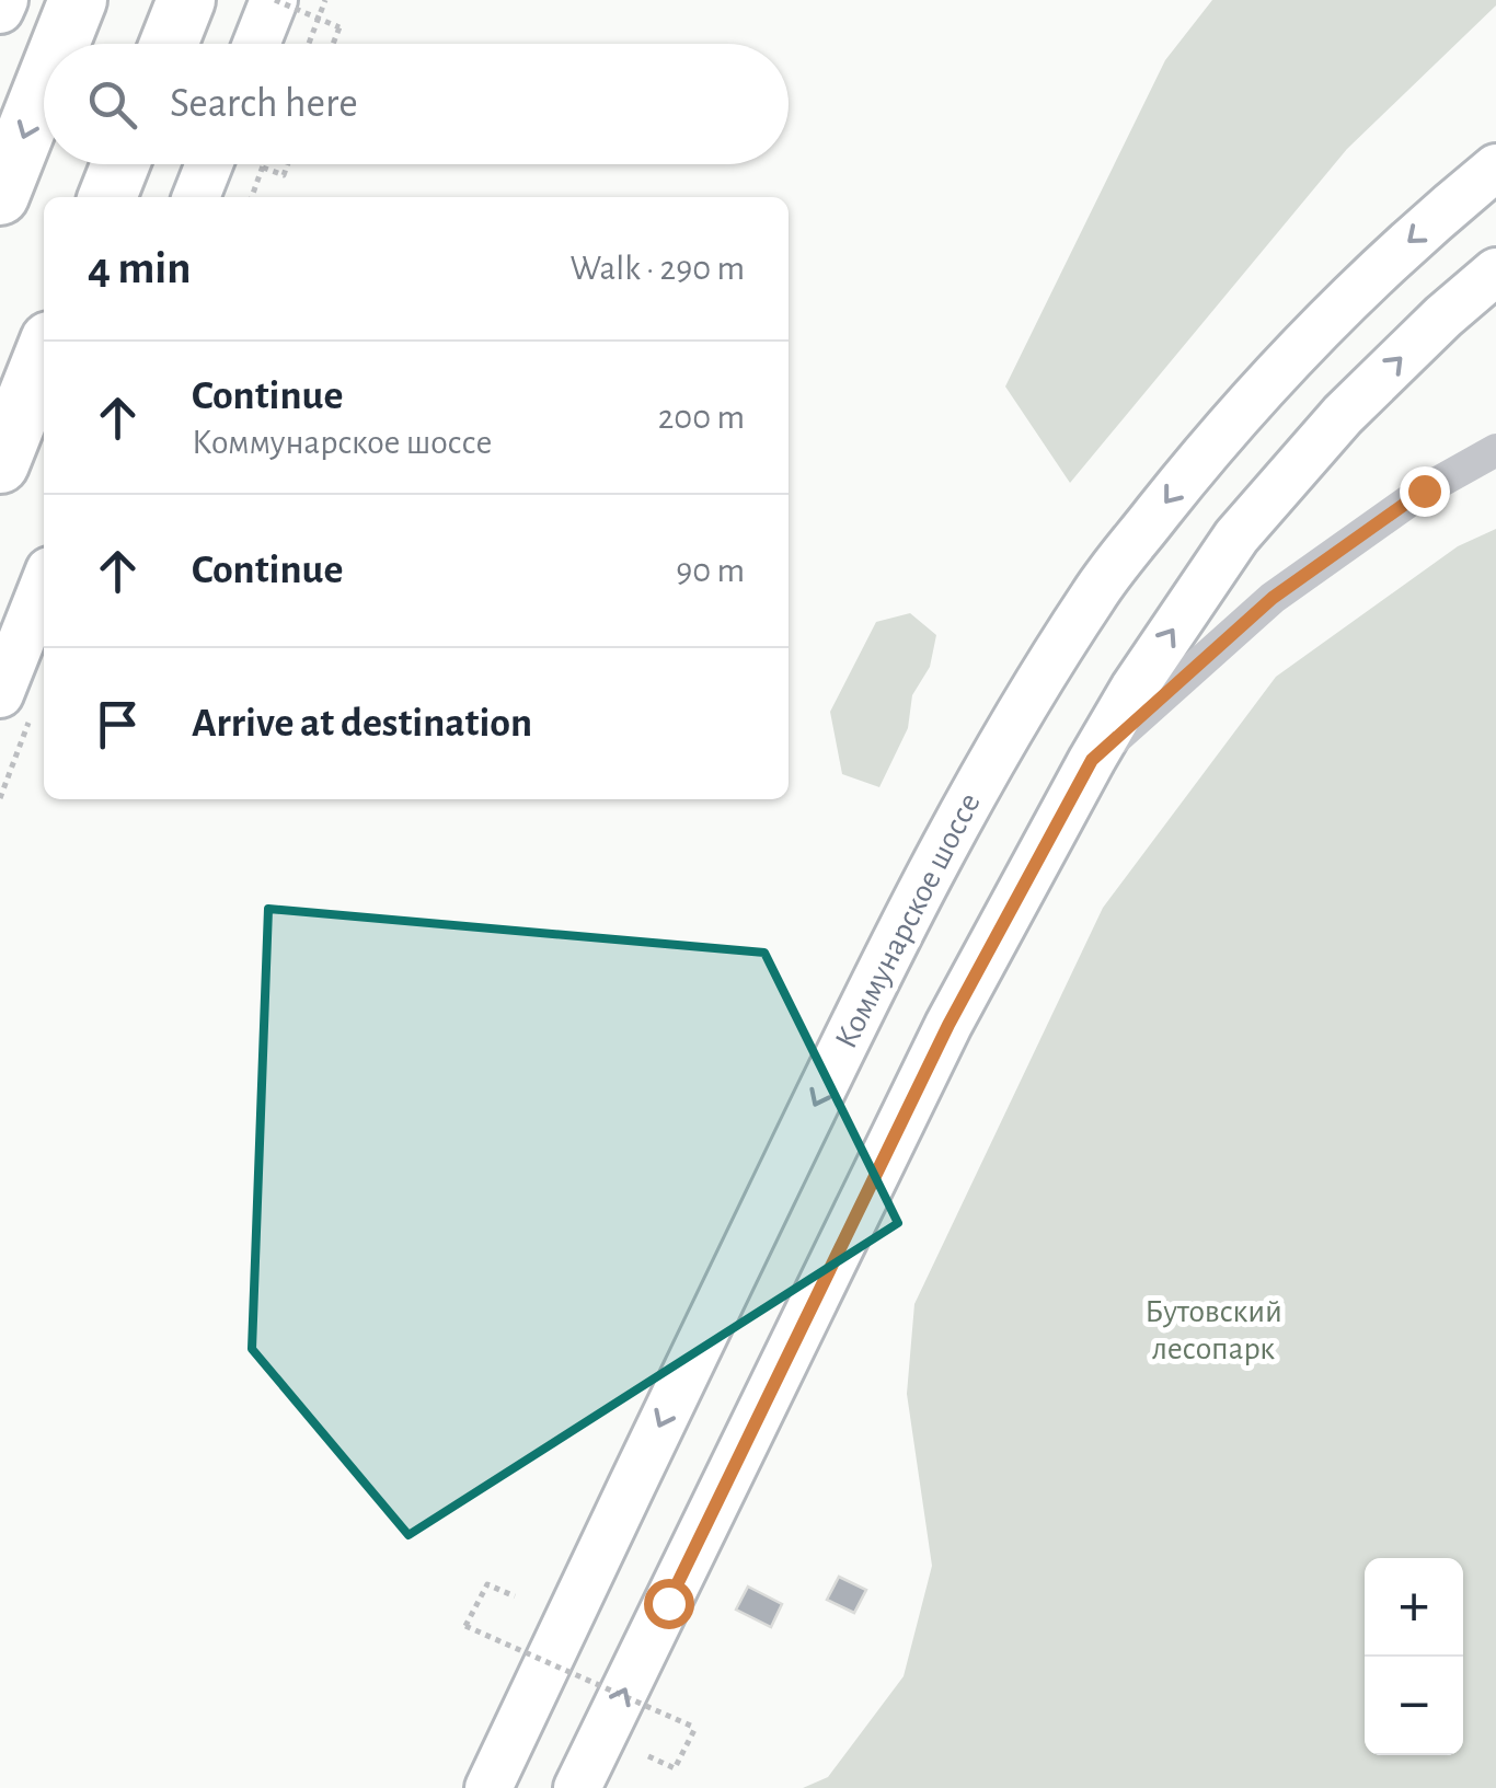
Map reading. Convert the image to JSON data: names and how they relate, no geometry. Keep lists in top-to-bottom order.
{
  "streets": {
    "main road": ["Коммунарское шоссе"]
  },
  "parks": ["Бутовский лесопарк"],
  "page": {
    "search": "Search here",
    "heading": ["4 min", "Walk · 290 m"],
    "list": [
      ["Continue", "Коммунарское шоссе", "200 m"],
      ["Continue", "90 m"],
      "Arrive at destination"
    ],
    "map_buttons": ["+", "−"]
  }
}
